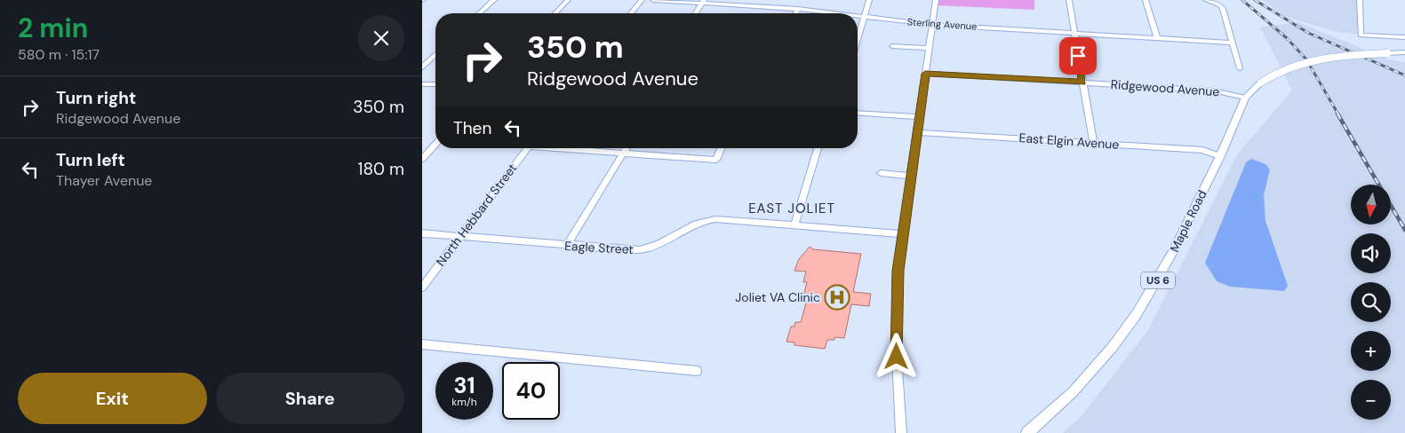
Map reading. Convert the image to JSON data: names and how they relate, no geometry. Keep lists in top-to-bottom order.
{
  "streets": {
    "main road": ["Maple Road", "US 6"],
    "street": [
      "Sterling Avenue",
      "Ridgewood Avenue",
      "East Elgin Avenue",
      "North Hebbard Street",
      "Eagle Street"
    ]
  },
  "crossings": [
    ["Ridgewood Avenue", "Maple Road"],
    ["Ridgewood Avenue", "US 6"],
    ["East Elgin Avenue", "Maple Road"],
    ["North Hebbard Street", "Eagle Street"],
    ["Maple Road", "US 6"]
  ],
  "districts": ["EAST JOLIET"],
  "places": {
    "hospital": ["Joliet VA Clinic"]
  },
  "north": "bottom",
  "page": {
    "heading": ["2 min", "580 m · 15:17"],
    "turn": ["350 m", "Ridgewood Avenue"],
    "list": [
      {
        "name": "Turn right",
        "note": "Ridgewood Avenue",
        "value": "350 m"
      },
      {
        "name": "Turn left",
        "note": "Thayer Avenue",
        "value": "180 m"
      }
    ],
    "then": "Then",
    "map_buttons": ["+", "−"],
    "speed": "31 km/h",
    "limit": "40",
    "buttons": ["Exit", "Share"]
  }
}
